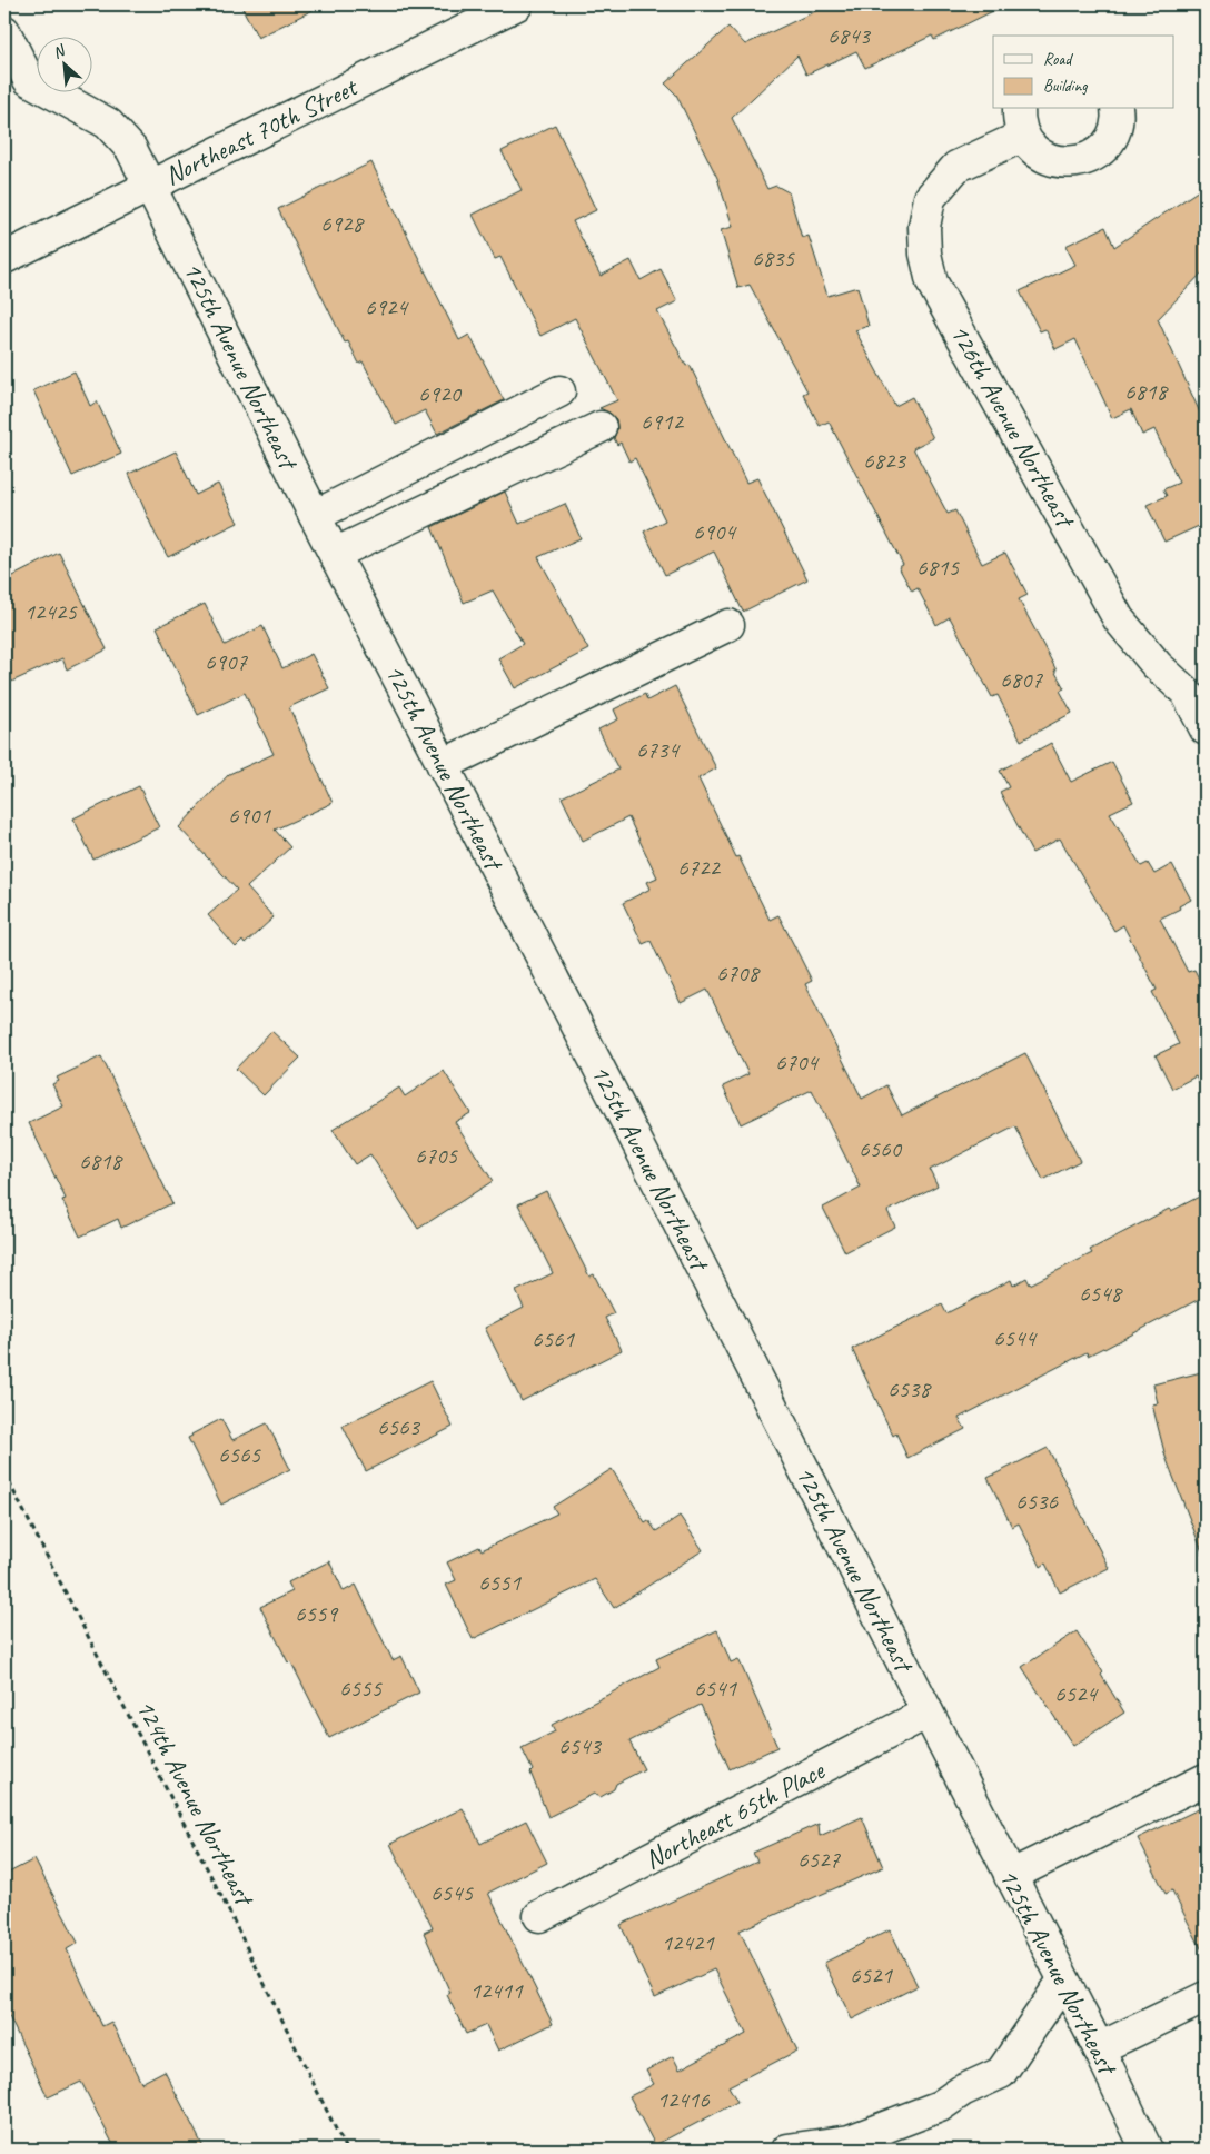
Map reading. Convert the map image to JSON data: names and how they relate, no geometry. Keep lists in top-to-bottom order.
{
  "streets": {
    "street": [
      "Northeast 70th Street",
      "125th Avenue Northeast",
      "126th Avenue Northeast",
      "Northeast 65th Place"
    ],
    "path": ["124th Avenue Northeast"]
  },
  "crossings": [
    ["Northeast 70th Street", "125th Avenue Northeast"],
    ["125th Avenue Northeast", "Northeast 65th Place"]
  ],
  "house_numbers": [
    "6843",
    "6928",
    "6835",
    "6924",
    "6818",
    "6920",
    "6912",
    "6823",
    "6904",
    "6815",
    "12425",
    "6907",
    "6807",
    "6734",
    "6901",
    "6722",
    "6708",
    "6704",
    "6560",
    "6705",
    "6818",
    "6548",
    "6544",
    "6561",
    "6538",
    "6563",
    "6565",
    "6536",
    "6551",
    "6559",
    "6555",
    "6541",
    "6524",
    "6543",
    "6527",
    "6545",
    "12421",
    "6521",
    "12411",
    "12416"
  ],
  "legend": ["Road", "Building"],
  "north": "top left"
}
